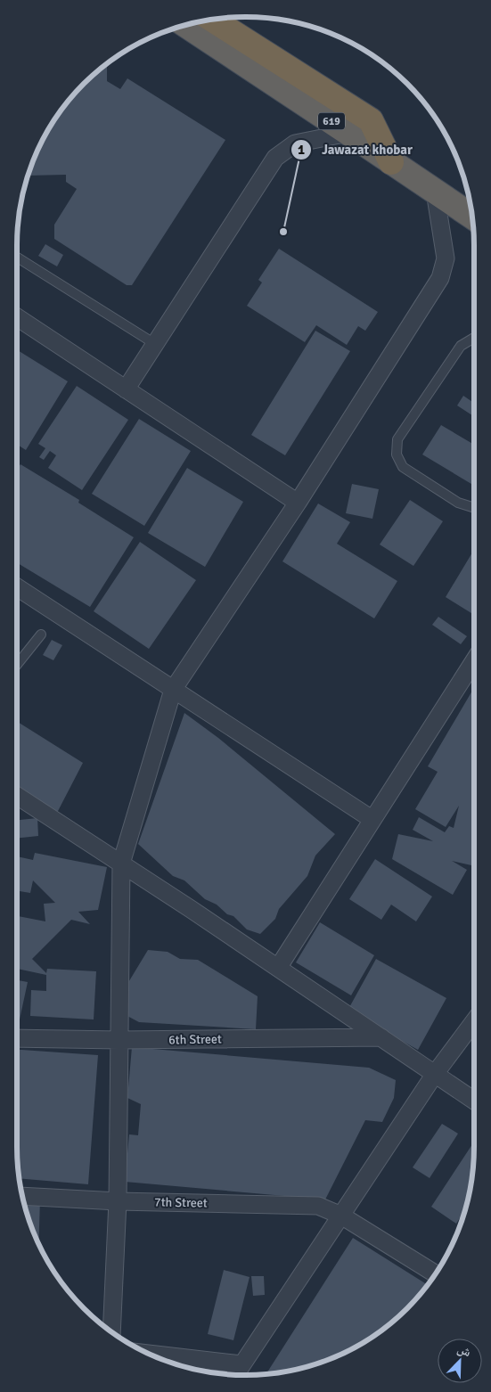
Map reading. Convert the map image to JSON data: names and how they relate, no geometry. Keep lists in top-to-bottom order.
{
  "streets": {
    "highway": ["619"],
    "street": ["6th Street", "7th Street"]
  },
  "places": ["Jawazat khobar"],
  "north": "top right"
}
